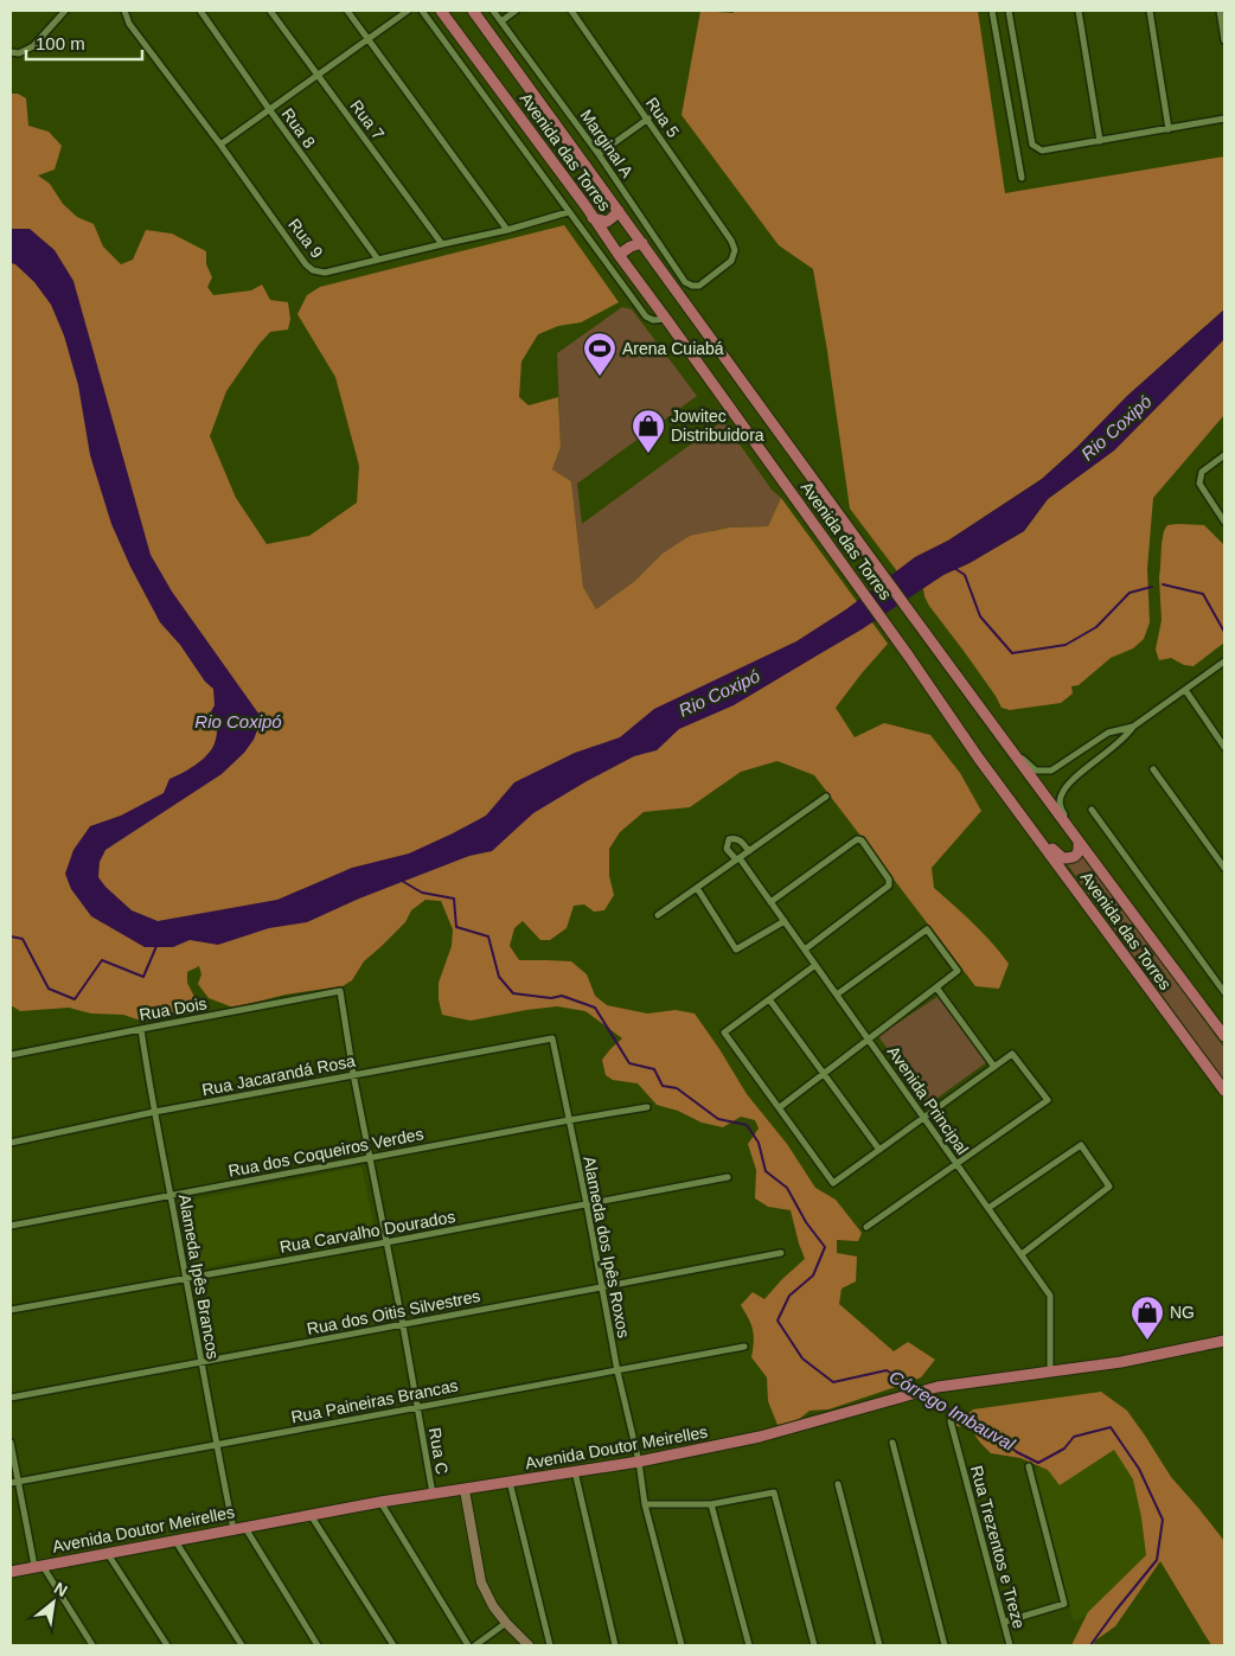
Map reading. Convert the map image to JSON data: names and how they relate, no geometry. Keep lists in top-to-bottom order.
{
  "streets": {
    "main road": ["Avenida das Torres", "Avenida Doutor Meirelles"],
    "street": [
      "Rua 5",
      "Rua 7",
      "Rua 8",
      "Marginal A",
      "Rua 9",
      "Rua Dois",
      "Rua Jacarandá Rosa",
      "Avenida Principal",
      "Rua dos Coqueiros Verdes",
      "Rua Carvalho Dourados",
      "Alameda dos Ipês Roxos",
      "Alameda Ipês Brancos",
      "Rua dos Oitis Silvestres",
      "Rua Paineiras Brancas",
      "Rua C",
      "Rua Trezentos e Treze"
    ]
  },
  "crossings": [
    ["Rua 5", "Marginal A"],
    ["Rua 7", "Rua 9"],
    ["Rua 8", "Rua 9"],
    ["Rua Dois", "Alameda Ipês Brancos"],
    ["Rua Dois", "Rua C"],
    ["Rua Jacarandá Rosa", "Alameda dos Ipês Roxos"],
    ["Rua Jacarandá Rosa", "Alameda Ipês Brancos"],
    ["Rua Jacarandá Rosa", "Rua C"],
    ["Avenida Principal", "Avenida Doutor Meirelles"],
    ["Rua dos Coqueiros Verdes", "Alameda dos Ipês Roxos"],
    ["Rua dos Coqueiros Verdes", "Alameda Ipês Brancos"],
    ["Rua dos Coqueiros Verdes", "Rua C"],
    ["Rua Carvalho Dourados", "Alameda dos Ipês Roxos"],
    ["Rua Carvalho Dourados", "Alameda Ipês Brancos"],
    ["Rua Carvalho Dourados", "Rua C"],
    ["Alameda dos Ipês Roxos", "Rua dos Oitis Silvestres"],
    ["Alameda dos Ipês Roxos", "Rua Paineiras Brancas"],
    ["Alameda dos Ipês Roxos", "Avenida Doutor Meirelles"],
    ["Alameda Ipês Brancos", "Rua dos Oitis Silvestres"],
    ["Alameda Ipês Brancos", "Rua Paineiras Brancas"],
    ["Alameda Ipês Brancos", "Avenida Doutor Meirelles"],
    ["Rua dos Oitis Silvestres", "Rua C"],
    ["Rua Paineiras Brancas", "Rua C"],
    ["Avenida Doutor Meirelles", "Rua C"]
  ],
  "water": ["Rio Coxipó", "Córrego Imbauval"],
  "places": {
    "sports": ["Arena Cuiabá"],
    "shop": ["Jowitec Distribuidora", "NG"]
  },
  "scale_bar": "100 m",
  "north": "top right"
}
